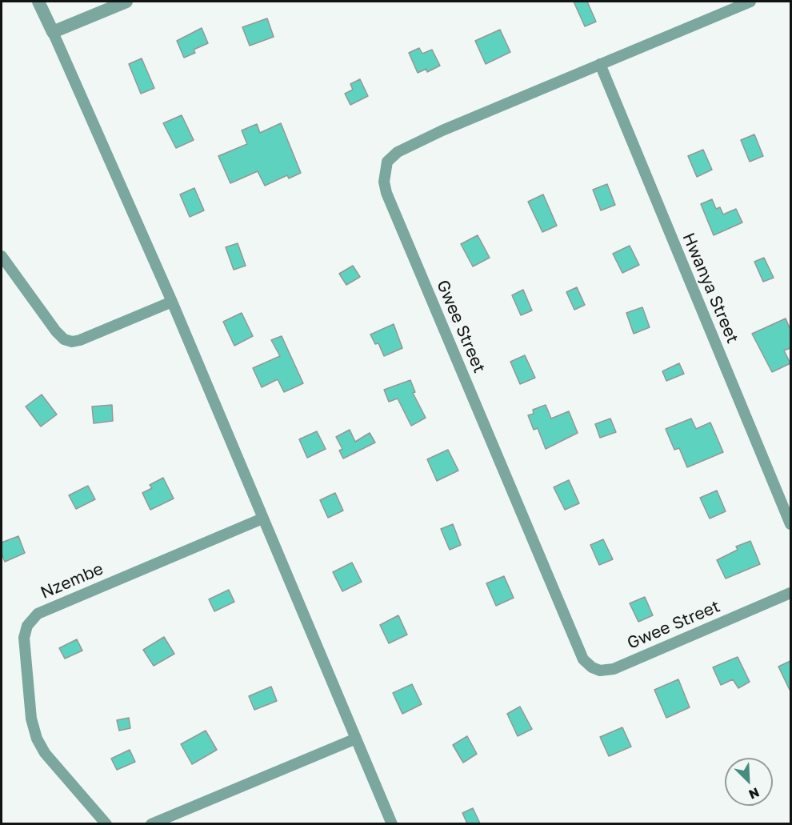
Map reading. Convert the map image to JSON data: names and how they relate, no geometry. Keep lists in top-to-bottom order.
{
  "streets": {
    "street": ["Hwanya Street", "Gwee Street", "Nzembe"]
  },
  "crossings": [
    ["Hwanya Street", "Gwee Street"]
  ],
  "north": "bottom right"
}
